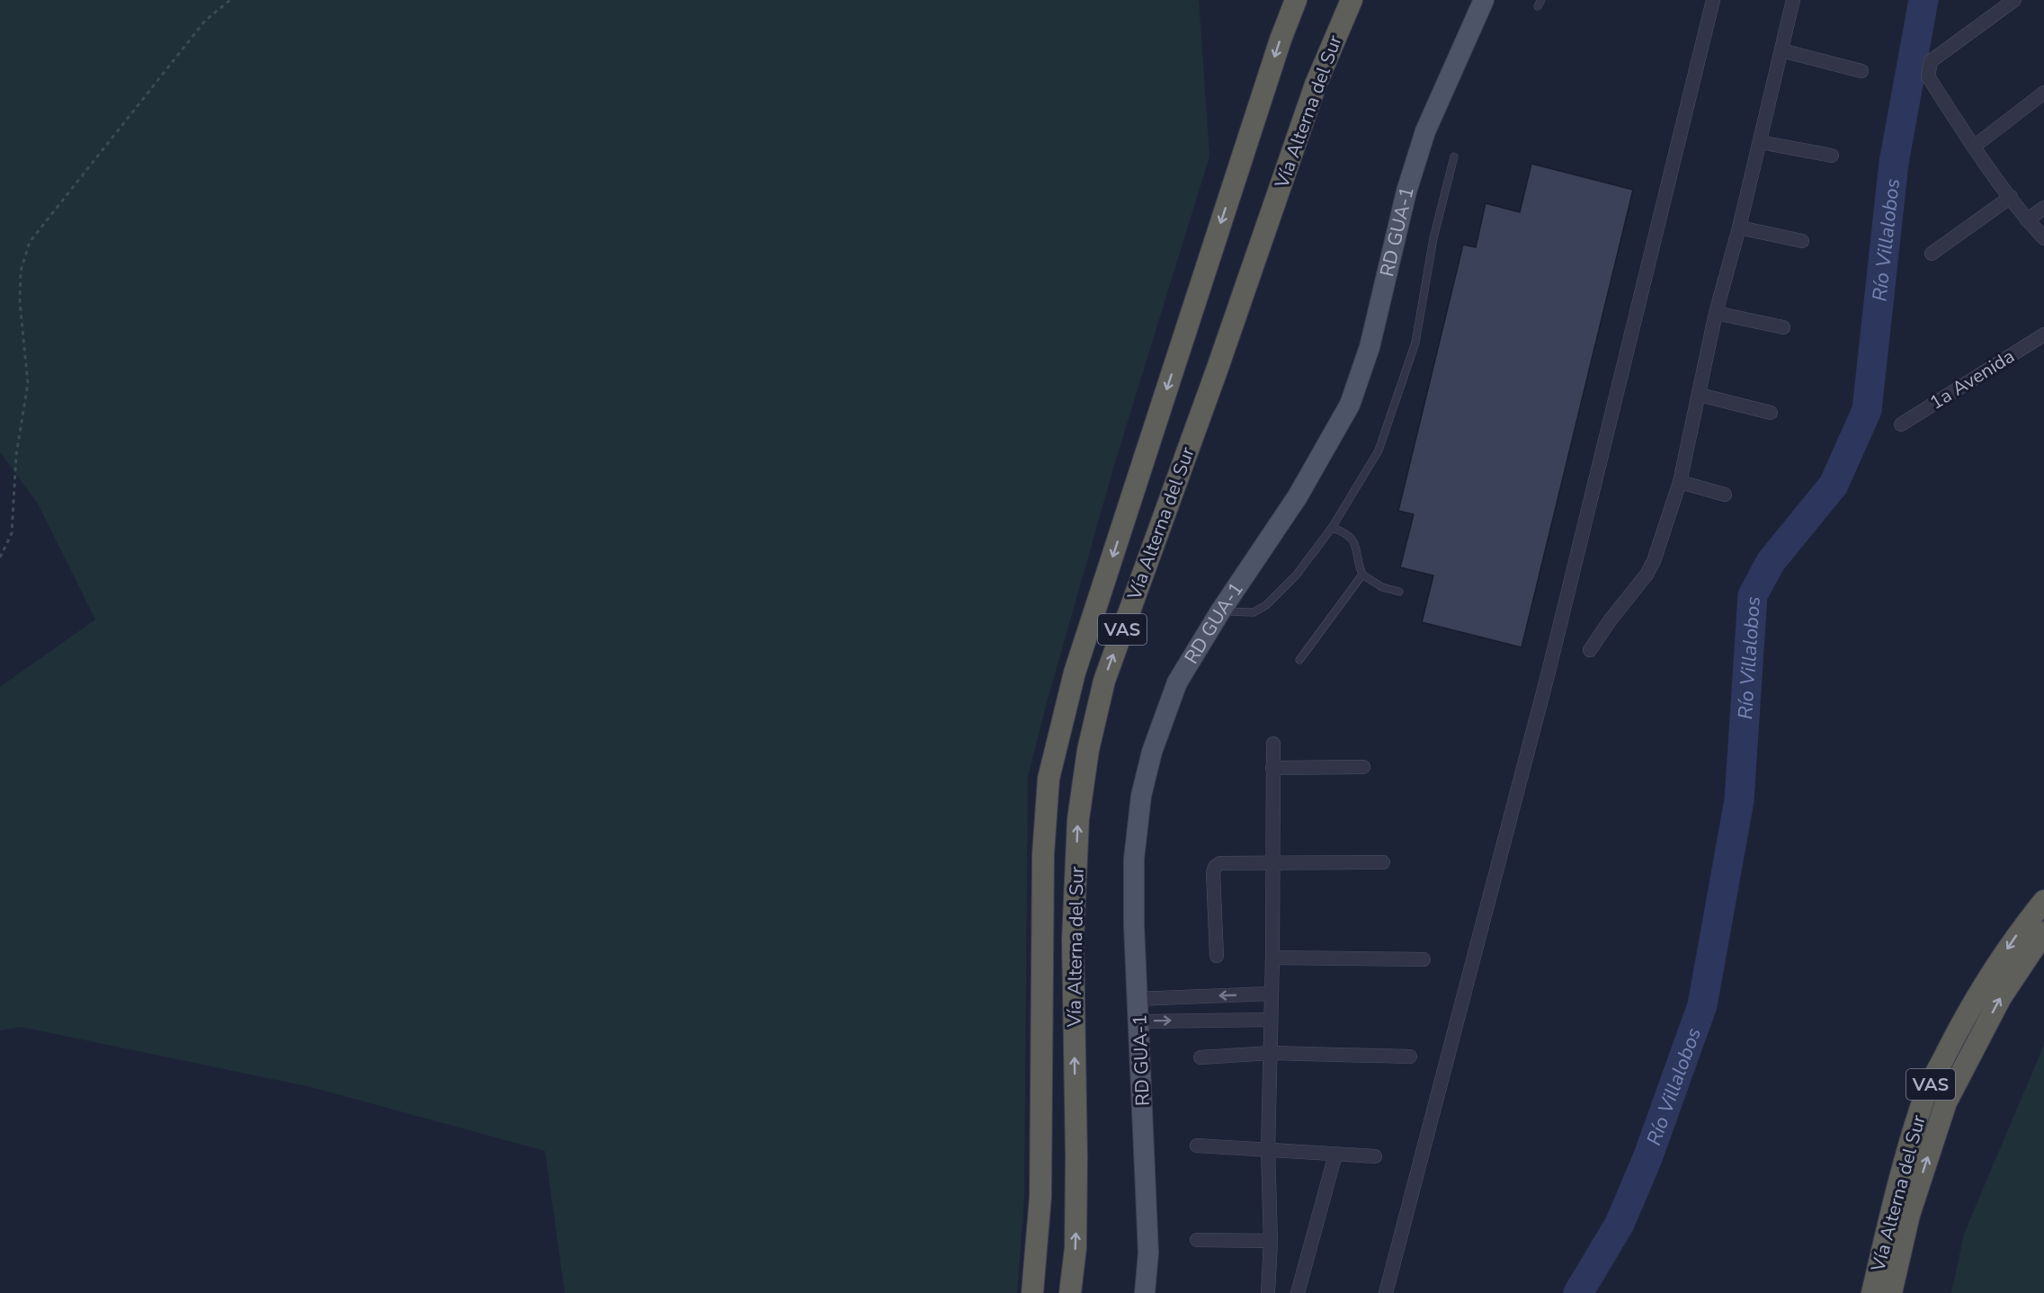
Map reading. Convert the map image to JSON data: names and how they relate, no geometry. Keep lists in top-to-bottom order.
{
  "streets": {
    "highway": ["Vía Alterna del Sur", "VAS"],
    "main road": ["RD GUA-1"],
    "street": ["1a Avenida"]
  },
  "water": ["Río Villalobos"]
}
